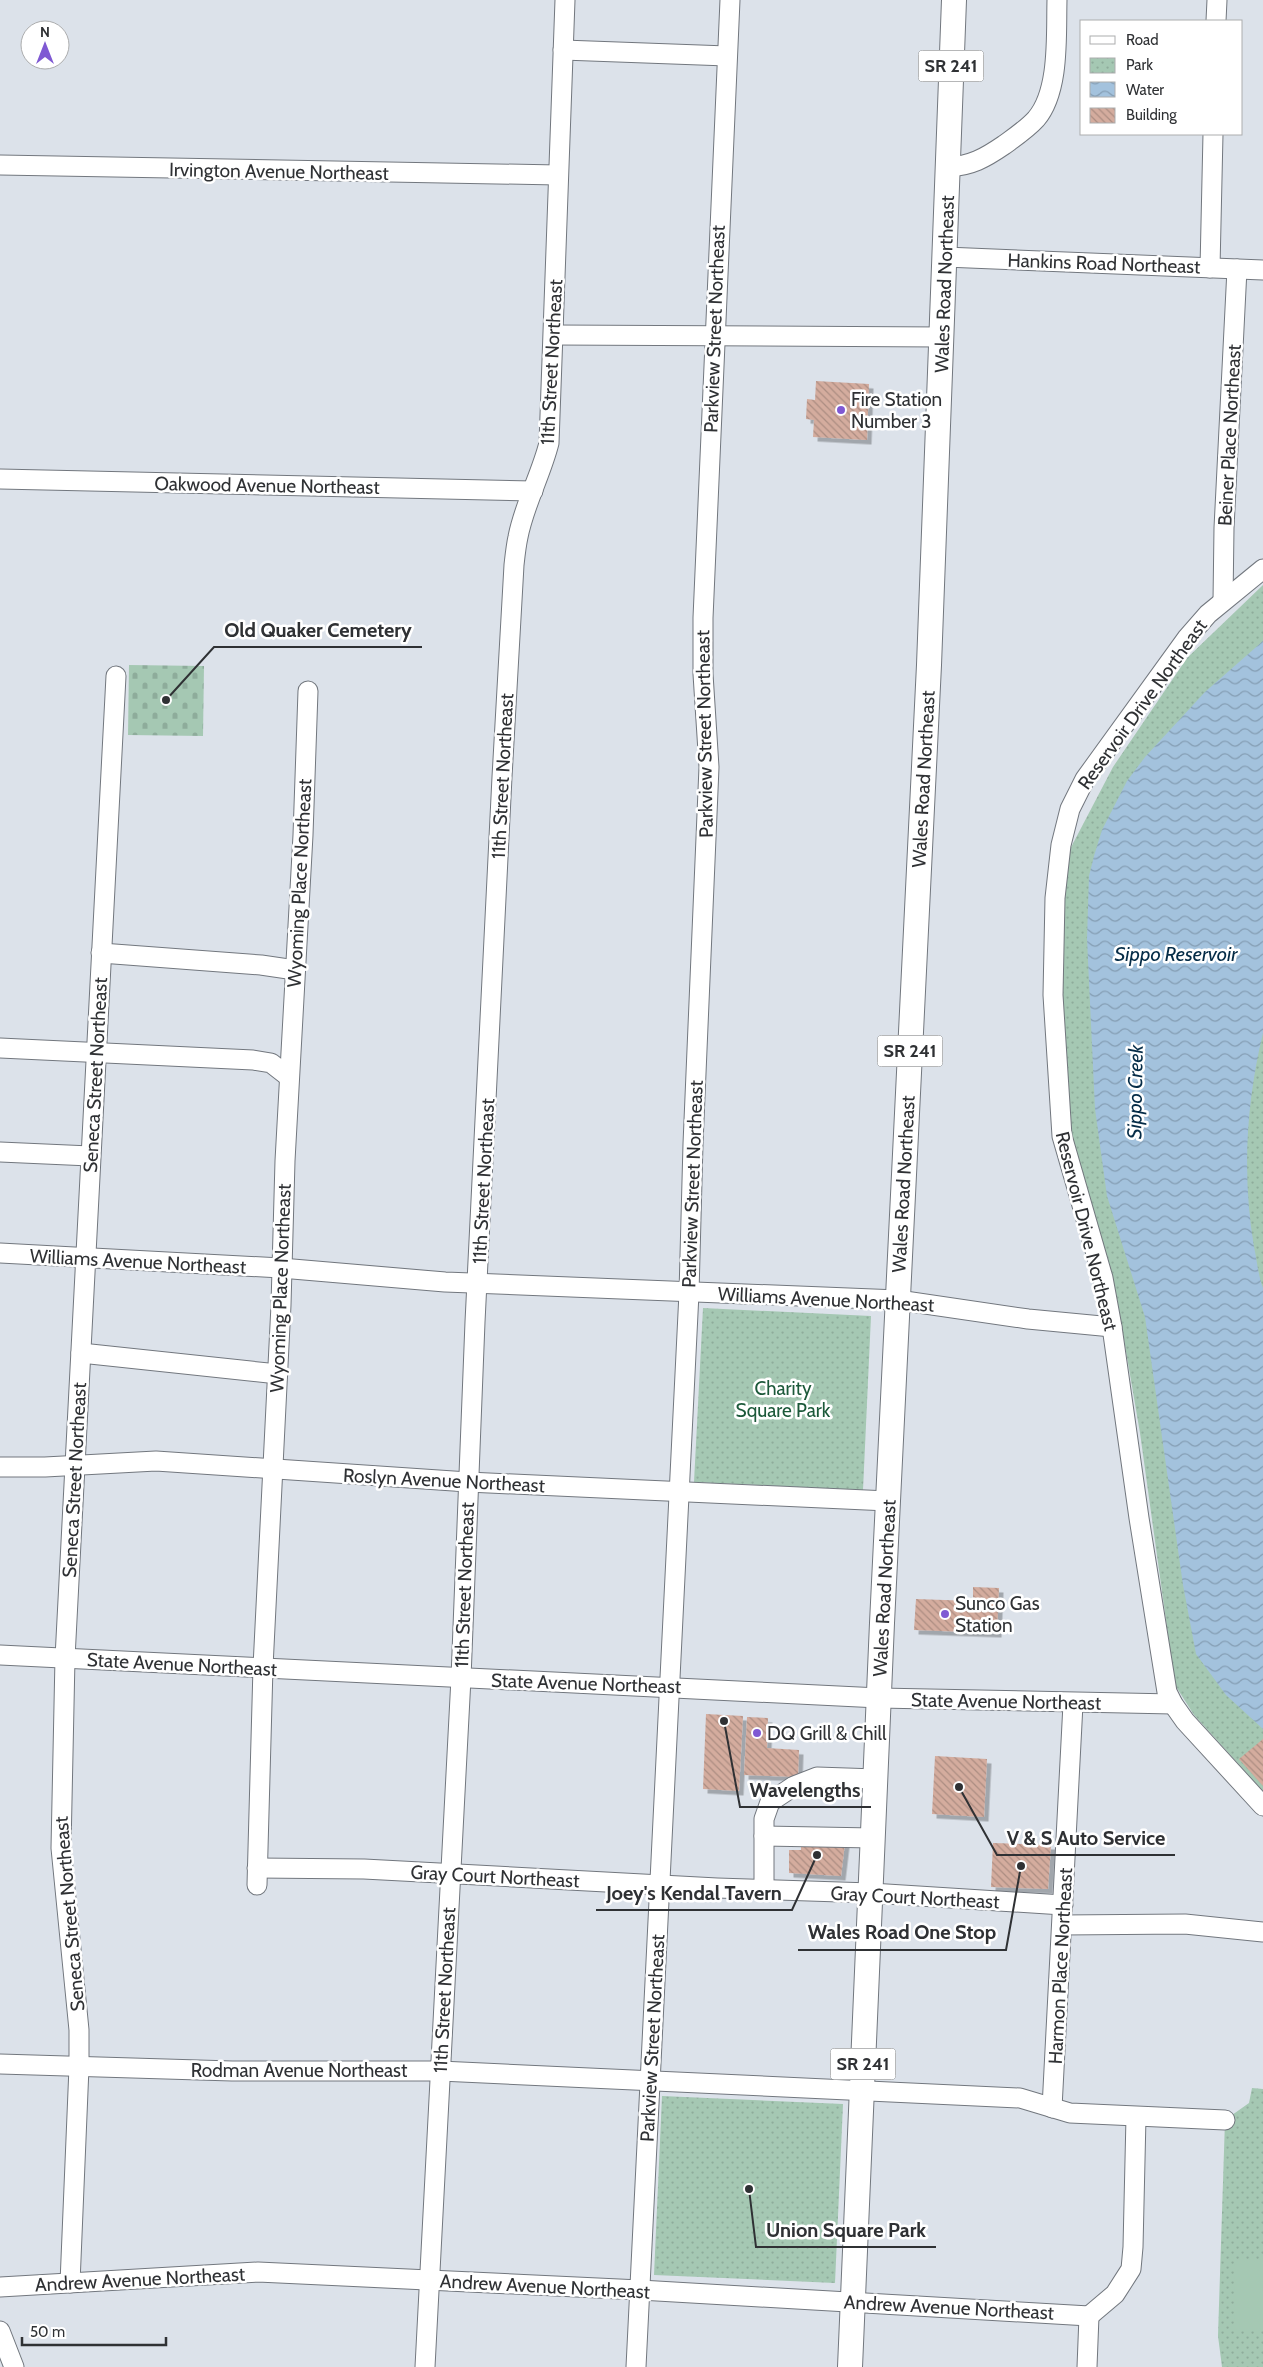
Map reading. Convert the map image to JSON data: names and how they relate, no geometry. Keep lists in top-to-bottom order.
{
  "streets": {
    "main road": ["SR 241", "Wales Road Northeast"],
    "street": [
      "Irvington Avenue Northeast",
      "Hankins Road Northeast",
      "Parkview Street Northeast",
      "11th Street Northeast",
      "Beiner Place Northeast",
      "Oakwood Avenue Northeast",
      "Reservoir Drive Northeast",
      "Wyoming Place Northeast",
      "Seneca Street Northeast",
      "Williams Avenue Northeast",
      "Roslyn Avenue Northeast",
      "State Avenue Northeast",
      "Gray Court Northeast",
      "Harmon Place Northeast",
      "Rodman Avenue Northeast",
      "Andrew Avenue Northeast"
    ]
  },
  "crossings": [
    ["Irvington Avenue Northeast", "11th Street Northeast"],
    ["Hankins Road Northeast", "Wales Road Northeast"],
    ["Hankins Road Northeast", "Beiner Place Northeast"],
    ["Wales Road Northeast", "Williams Avenue Northeast"],
    ["Wales Road Northeast", "Roslyn Avenue Northeast"],
    ["Wales Road Northeast", "State Avenue Northeast"],
    ["Wales Road Northeast", "Gray Court Northeast"],
    ["Wales Road Northeast", "Rodman Avenue Northeast"],
    ["Wales Road Northeast", "Andrew Avenue Northeast"],
    ["Parkview Street Northeast", "Williams Avenue Northeast"],
    ["Parkview Street Northeast", "Roslyn Avenue Northeast"],
    ["Parkview Street Northeast", "State Avenue Northeast"],
    ["Parkview Street Northeast", "Gray Court Northeast"],
    ["Parkview Street Northeast", "Rodman Avenue Northeast"],
    ["Parkview Street Northeast", "Andrew Avenue Northeast"],
    ["11th Street Northeast", "Oakwood Avenue Northeast"],
    ["11th Street Northeast", "Williams Avenue Northeast"],
    ["11th Street Northeast", "Roslyn Avenue Northeast"],
    ["11th Street Northeast", "State Avenue Northeast"],
    ["11th Street Northeast", "Gray Court Northeast"],
    ["11th Street Northeast", "Rodman Avenue Northeast"],
    ["11th Street Northeast", "Andrew Avenue Northeast"],
    ["Beiner Place Northeast", "Reservoir Drive Northeast"],
    ["Reservoir Drive Northeast", "Williams Avenue Northeast"],
    ["Reservoir Drive Northeast", "State Avenue Northeast"],
    ["Wyoming Place Northeast", "Williams Avenue Northeast"],
    ["Wyoming Place Northeast", "Roslyn Avenue Northeast"],
    ["Wyoming Place Northeast", "State Avenue Northeast"],
    ["Wyoming Place Northeast", "Gray Court Northeast"],
    ["Seneca Street Northeast", "Williams Avenue Northeast"],
    ["Seneca Street Northeast", "Roslyn Avenue Northeast"],
    ["Seneca Street Northeast", "State Avenue Northeast"],
    ["Seneca Street Northeast", "Rodman Avenue Northeast"],
    ["Seneca Street Northeast", "Andrew Avenue Northeast"],
    ["State Avenue Northeast", "Harmon Place Northeast"],
    ["Gray Court Northeast", "Harmon Place Northeast"],
    ["Harmon Place Northeast", "Rodman Avenue Northeast"]
  ],
  "water": ["Sippo Reservoir", "Sippo Creek"],
  "parks": ["Charity Square Park"],
  "places": [
    "Fire Station Number 3",
    "Old Quaker Cemetery",
    "Sunco Gas Station",
    "Wavelengths",
    "DQ Grill & Chill",
    "V & S Auto Service",
    "Joey's Kendal Tavern",
    "Wales Road One Stop",
    "Union Square Park"
  ],
  "legend": [
    "Road",
    "Park",
    "Water",
    "Building"
  ],
  "scale_bar": "50 m",
  "north": "top"
}
